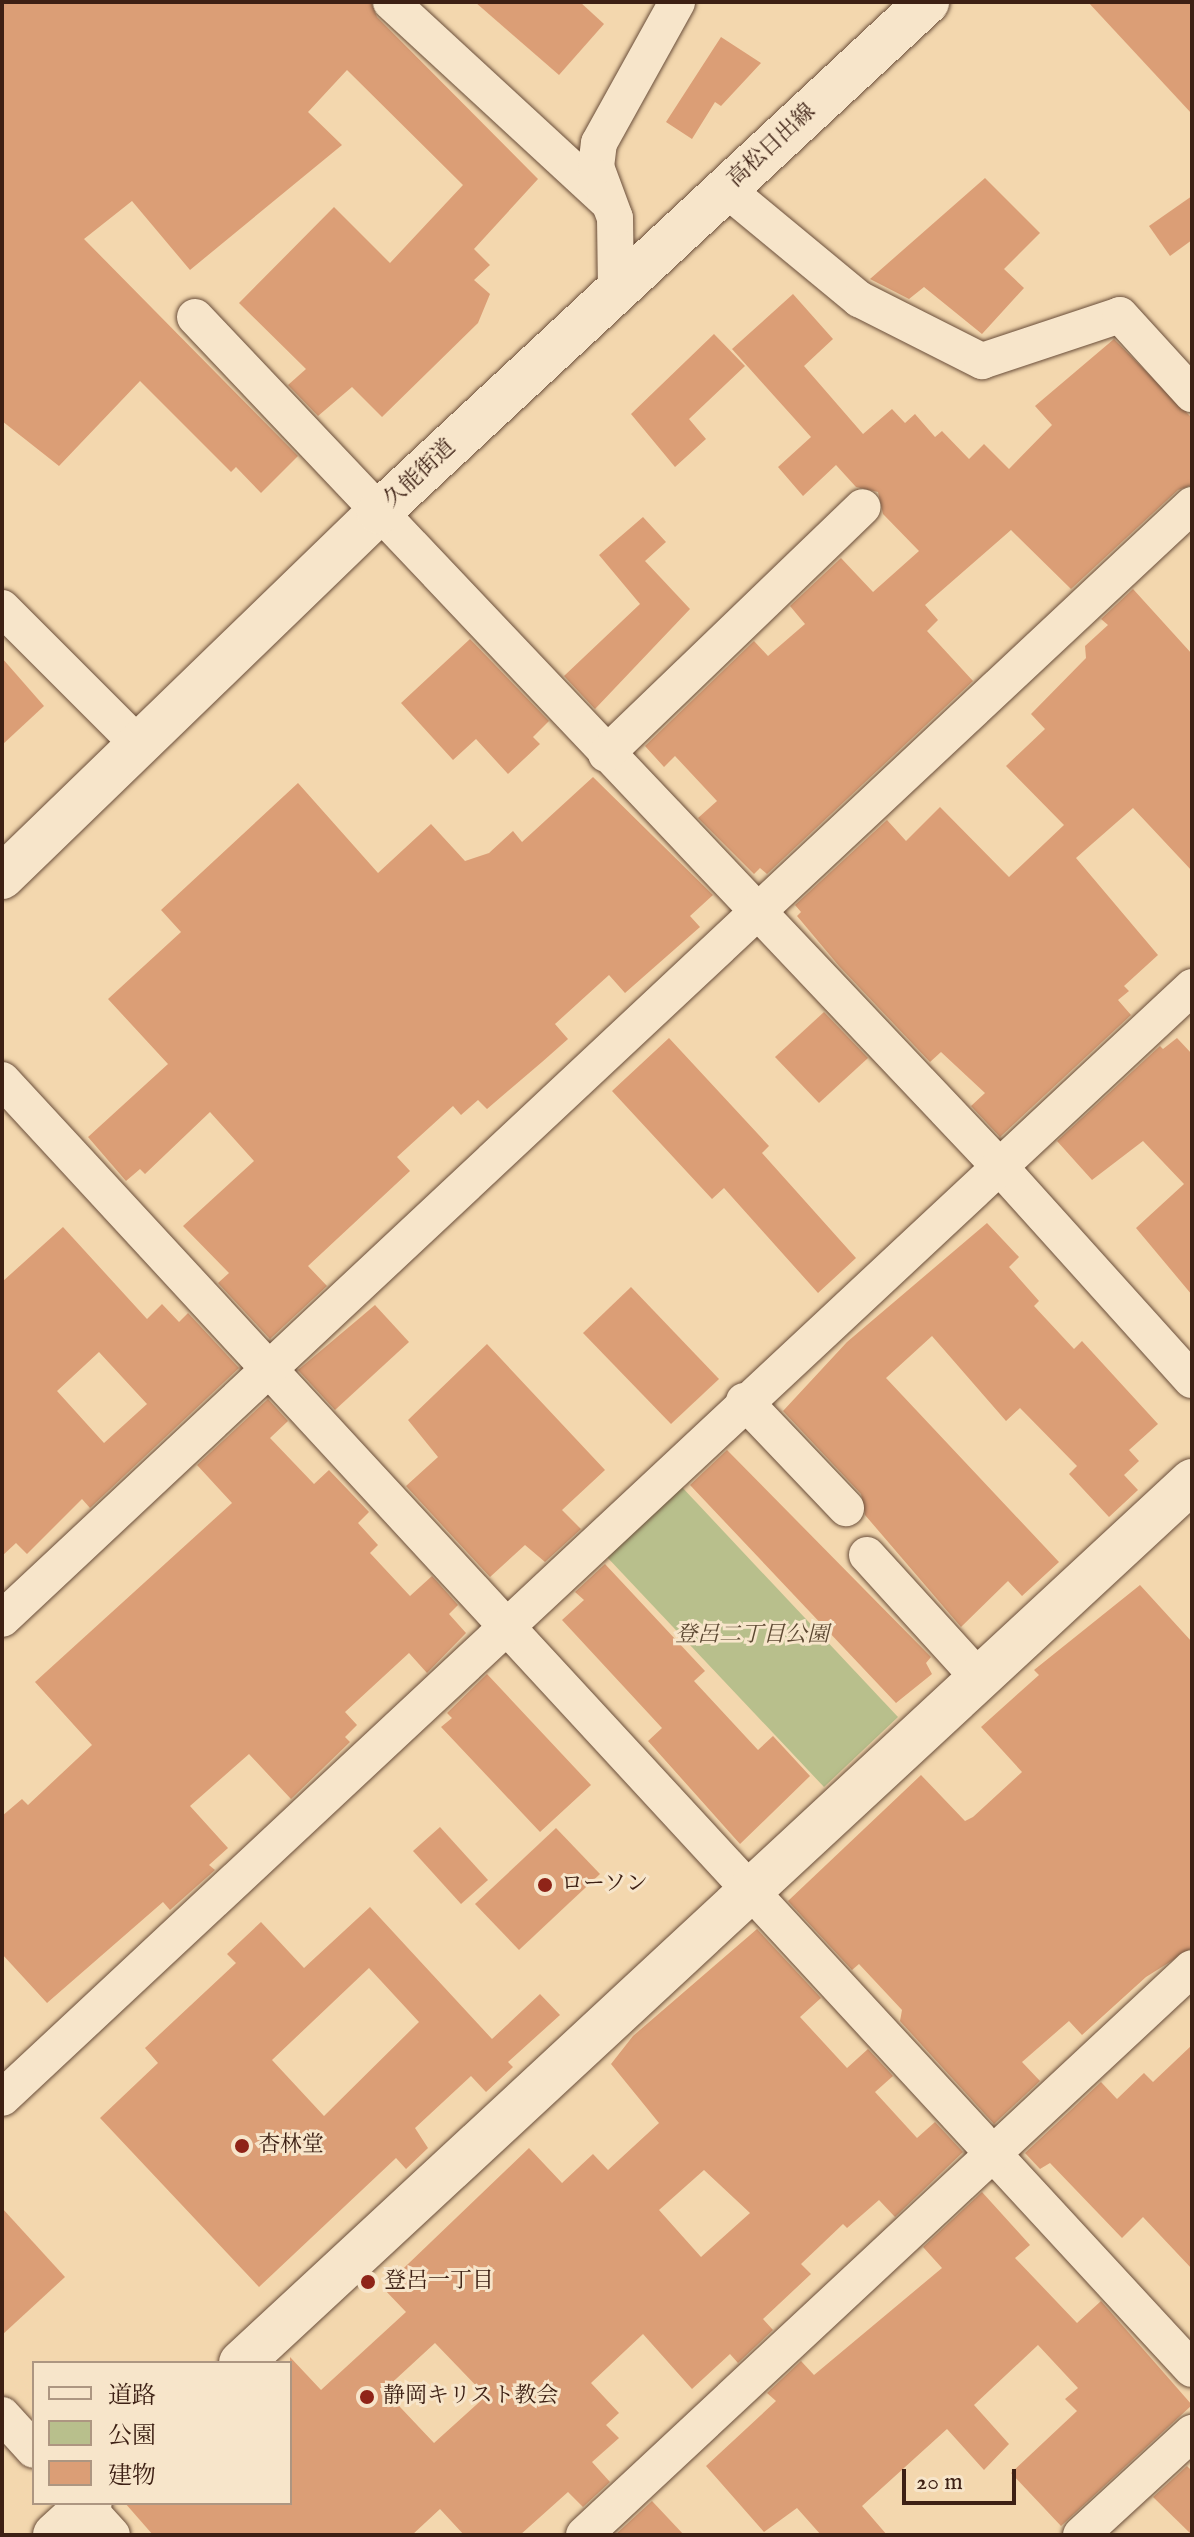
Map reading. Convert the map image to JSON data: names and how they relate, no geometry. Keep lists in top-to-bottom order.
{
  "streets": {
    "street": ["高松日出線", "久能街道"]
  },
  "crossings": [
    ["高松日出線", "久能街道"]
  ],
  "parks": ["登呂二丁目公園"],
  "places": [
    "ローソン",
    "杏林堂",
    "登呂一丁目",
    "静岡キリスト教会"
  ],
  "legend": ["道路", "公園", "建物"],
  "scale_bar": "20 m"
}
